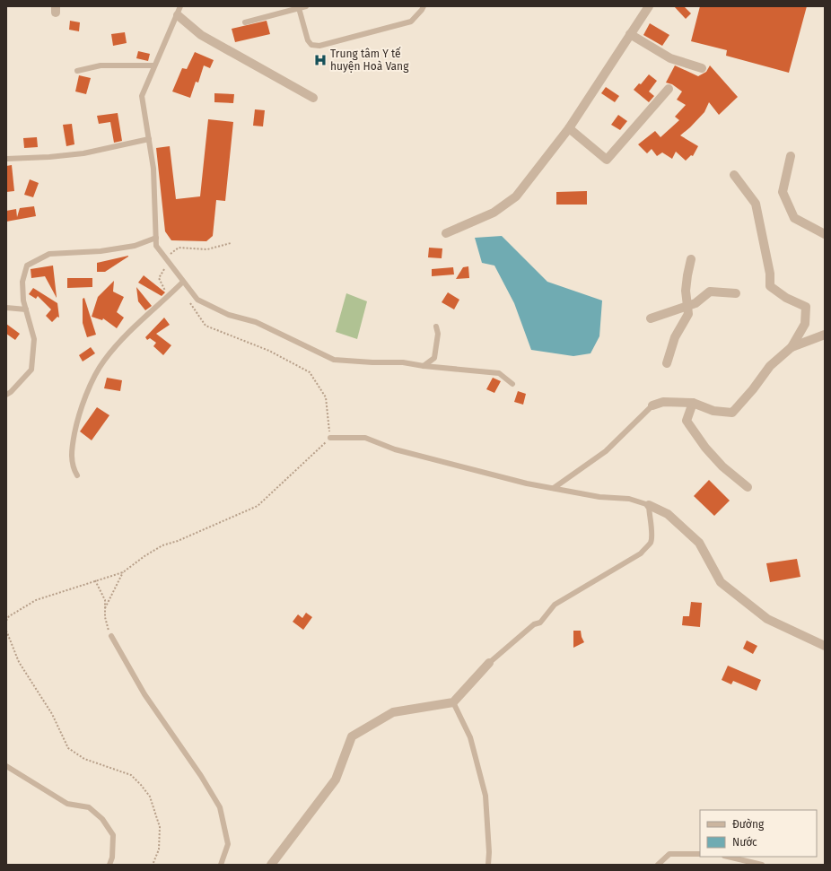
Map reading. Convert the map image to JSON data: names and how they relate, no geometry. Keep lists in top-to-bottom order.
{
  "places": {
    "hospital": ["Trung tâm Y tế huyện Hoà Vang"]
  },
  "legend": ["Đường", "Nước"]
}
